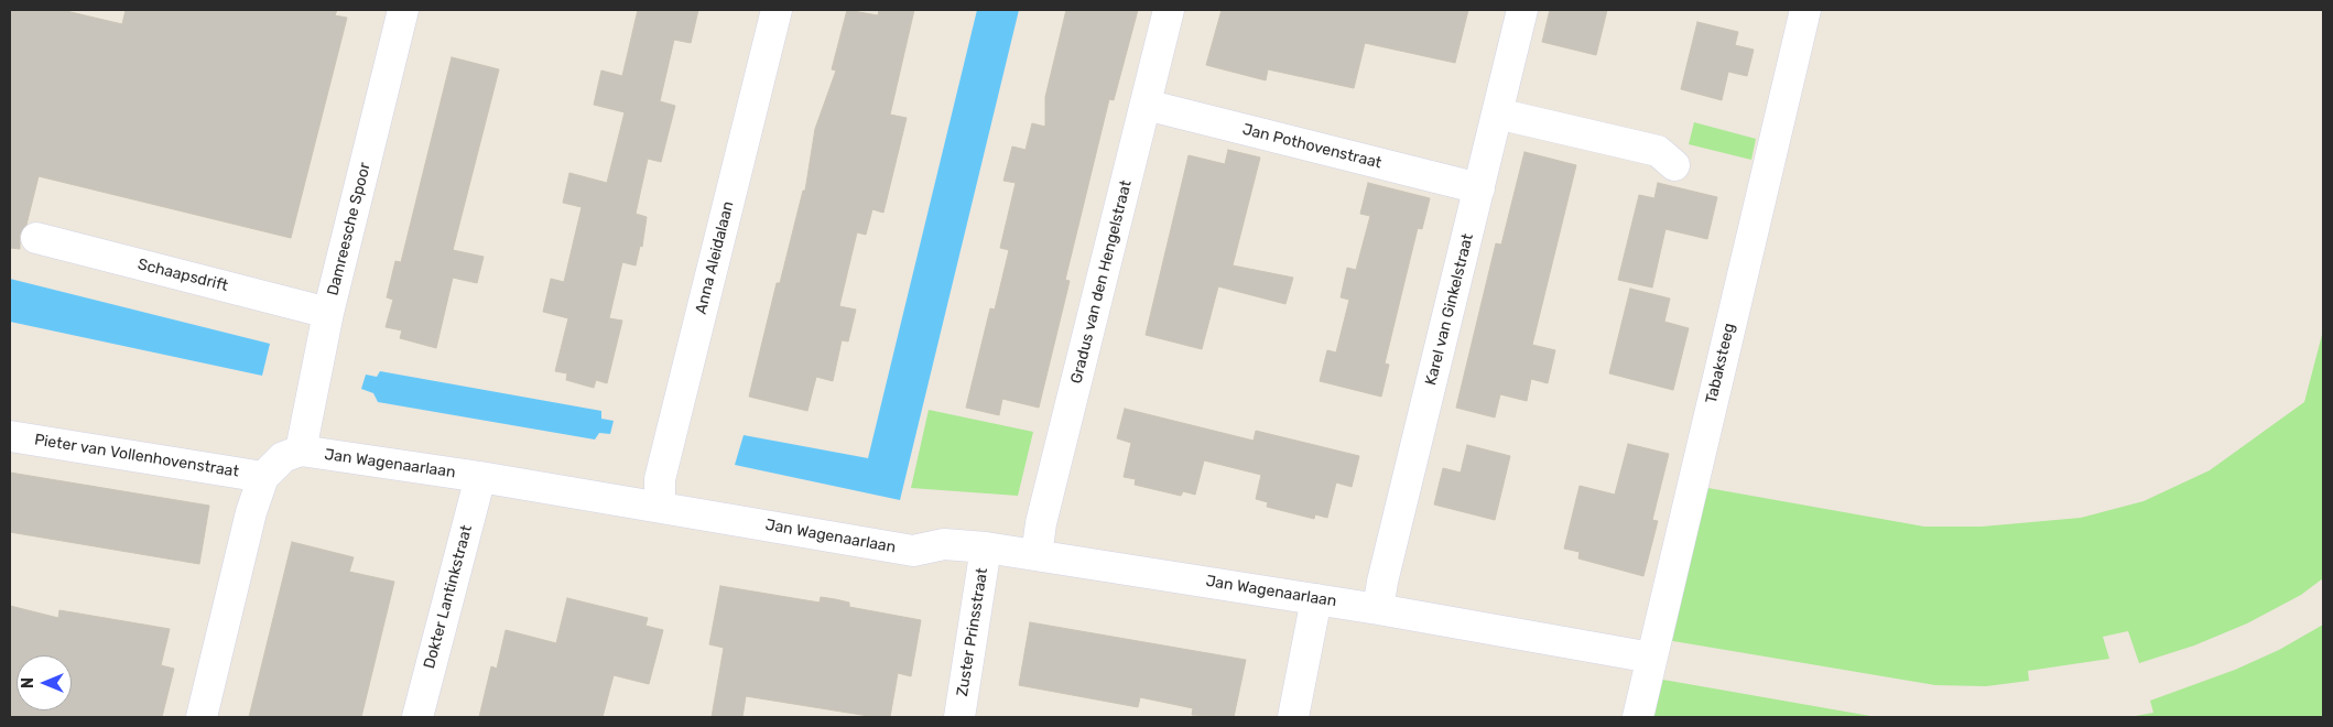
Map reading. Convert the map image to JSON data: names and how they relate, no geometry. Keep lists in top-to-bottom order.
{
  "streets": {
    "street": [
      "Jan Pothovenstraat",
      "Damreesche Spoor",
      "Anna Aleidalaan",
      "Schaapsdrift",
      "Gradus van den Hengelstraat",
      "Karel van Ginkelstraat",
      "Tabaksteeg",
      "Pieter van Vollenhovenstraat",
      "Jan Wagenaarlaan",
      "Dokter Lantinkstraat",
      "Zuster Prinsstraat"
    ]
  },
  "crossings": [
    ["Jan Pothovenstraat", "Gradus van den Hengelstraat"],
    ["Jan Pothovenstraat", "Karel van Ginkelstraat"],
    ["Damreesche Spoor", "Schaapsdrift"],
    ["Damreesche Spoor", "Jan Wagenaarlaan"],
    ["Anna Aleidalaan", "Jan Wagenaarlaan"],
    ["Gradus van den Hengelstraat", "Jan Wagenaarlaan"],
    ["Karel van Ginkelstraat", "Jan Wagenaarlaan"],
    ["Tabaksteeg", "Jan Wagenaarlaan"],
    ["Jan Wagenaarlaan", "Dokter Lantinkstraat"],
    ["Jan Wagenaarlaan", "Zuster Prinsstraat"]
  ],
  "north": "left"
}
